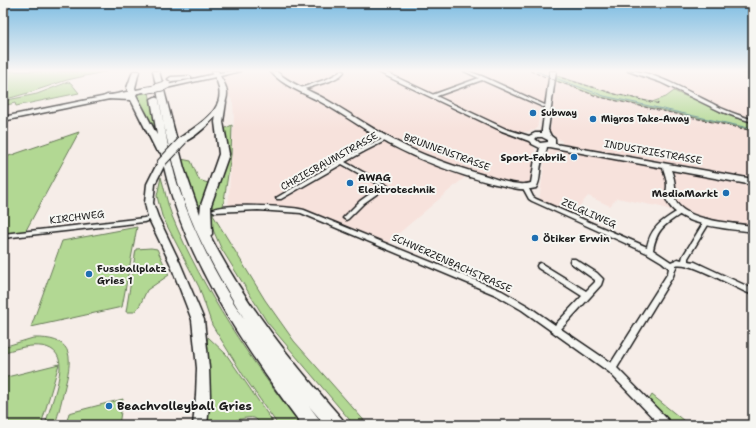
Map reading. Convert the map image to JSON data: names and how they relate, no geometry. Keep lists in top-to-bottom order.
{
  "streets": {
    "main road": ["BRUNNENSTRASSE", "INDUSTRIESTRASSE"],
    "street": [
      "CHRIESBAUMSTRASSE",
      "ZELGLIWEG",
      "KIRCHWEG",
      "SCHWERZENBACHSTRASSE"
    ]
  },
  "crossings": [
    ["BRUNNENSTRASSE", "CHRIESBAUMSTRASSE"],
    ["BRUNNENSTRASSE", "ZELGLIWEG"]
  ],
  "places": [
    "Subway",
    "Migros Take-Away",
    "Sport-Fabrik",
    "AWAG Elektrotechnik",
    "MediaMarkt",
    "Ötiker Erwin",
    "Fussballplatz Gries 1",
    "Beachvolleyball Gries"
  ]
}
